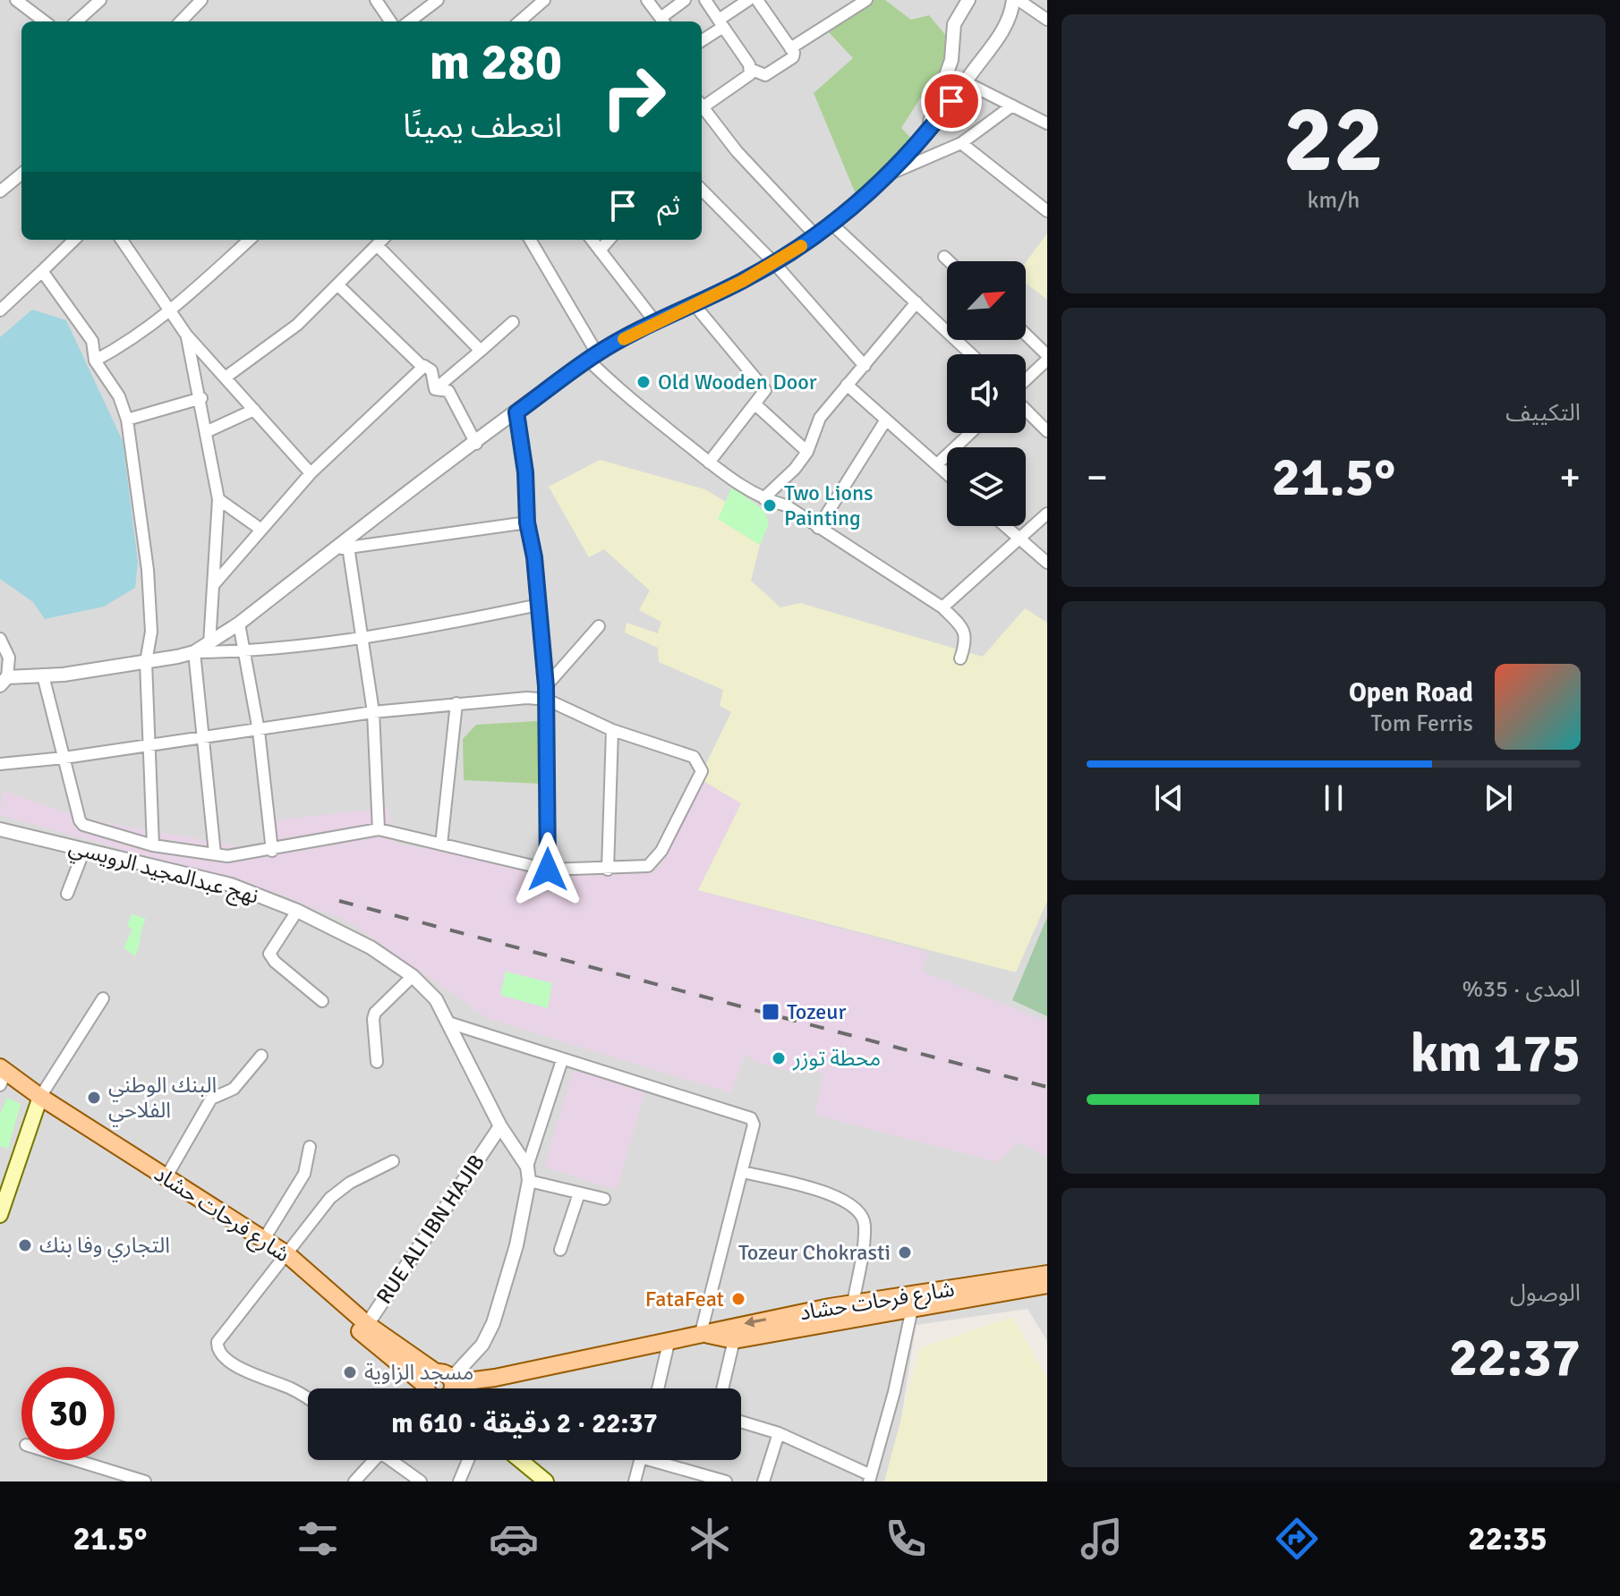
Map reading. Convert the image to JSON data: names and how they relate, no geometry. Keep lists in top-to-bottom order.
{
  "streets": {
    "main road": ["شارع فرحات حشاد"],
    "street": ["نهج عبدالمجيد الرويسي", "RUE ALI IBN HAJIB"]
  },
  "crossings": [
    ["نهج عبدالمجيد الرويسي", "شارع فرحات حشاد"],
    ["نهج عبدالمجيد الرويسي", "RUE ALI IBN HAJIB"],
    ["شارع فرحات حشاد", "RUE ALI IBN HAJIB"]
  ],
  "places": {
    "other": [
      "Old Wooden Door",
      "Two Lions Painting",
      "محطة توزر",
      "البنك الوطني الفلاحي",
      "التجاري وفا بنك",
      "Tozeur Chokrasti",
      "FataFeat",
      "مسجد الزاوية"
    ],
    "transit": ["Tozeur"]
  },
  "north": "top right",
  "page": {
    "tile": [
      ["22", "km/h"],
      "التكييف",
      ["المدى · 35%", "175 km"],
      ["الوصول", "22:37"]
    ],
    "turn": ["280 m", "انعطف يمينًا"],
    "then": "ثم",
    "heat": ["−", "21.5°", "+"],
    "song": ["Open Road", "Tom Ferris"],
    "limit": "30",
    "trip": "22:37 · 2 دقيقة · 610 m",
    "tabs": ["22:35", "21.5°"]
  }
}
